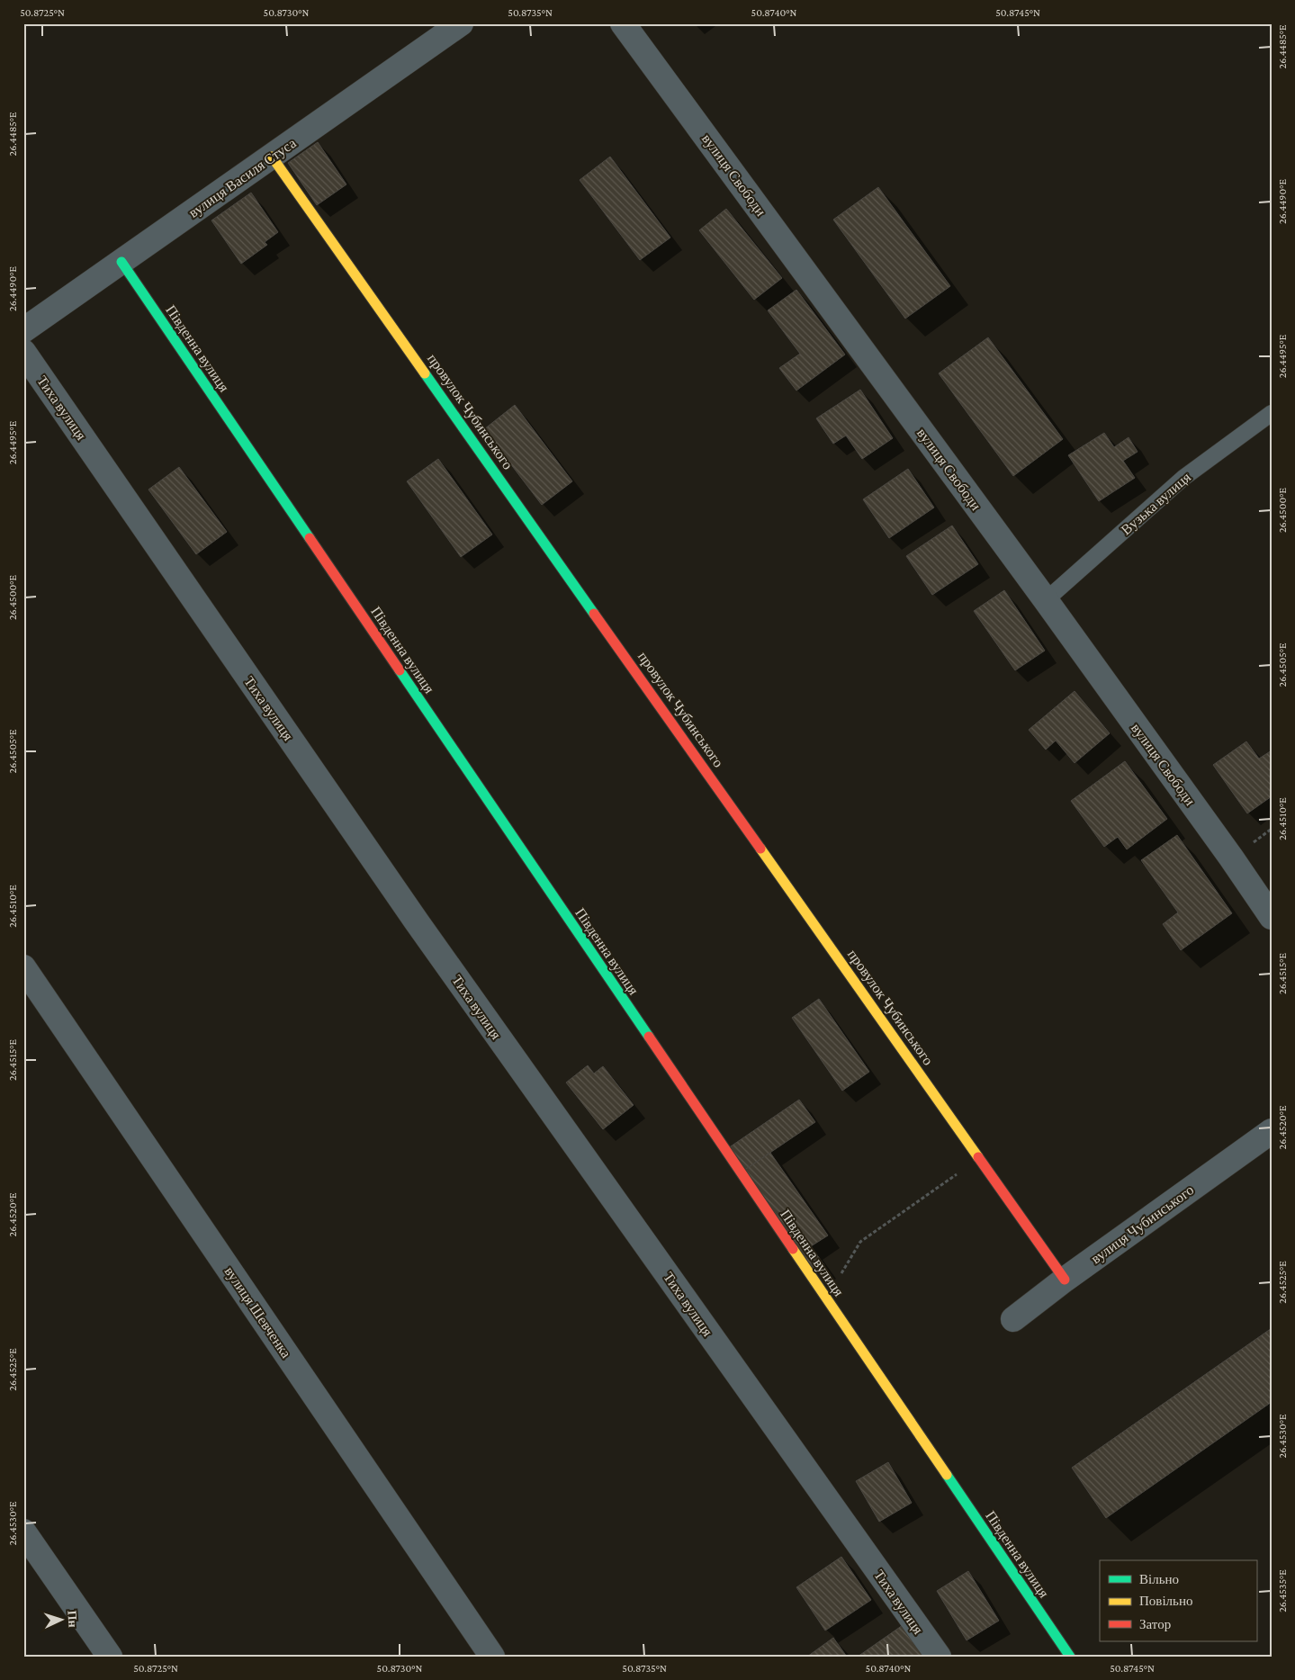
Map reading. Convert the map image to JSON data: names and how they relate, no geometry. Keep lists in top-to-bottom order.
{
  "streets": {
    "street": [
      "вулиця Свободи",
      "вулиця Василя Стуса",
      "Південна вулиця",
      "Тиха вулиця",
      "провулок Чубинського",
      "вулиця Чубинського",
      "вулиця Шевченка"
    ],
    "lane": ["Вузька вулиця"]
  },
  "crossings": [
    ["вулиця Свободи", "Вузька вулиця"],
    ["вулиця Василя Стуса", "Південна вулиця"],
    ["вулиця Василя Стуса", "провулок Чубинського"],
    ["провулок Чубинського", "вулиця Чубинського"]
  ],
  "legend": ["Вільно", "Повільно", "Затор"],
  "north": "right",
  "coordinates": [
    "50.8725°N",
    "50.8730°N",
    "50.8735°N",
    "50.8740°N",
    "50.8745°N",
    "26.4485°E",
    "26.4490°E",
    "26.4495°E",
    "26.4500°E",
    "26.4505°E",
    "26.4510°E",
    "26.4515°E",
    "26.4520°E",
    "26.4525°E",
    "26.4530°E",
    "26.4535°E"
  ]
}
